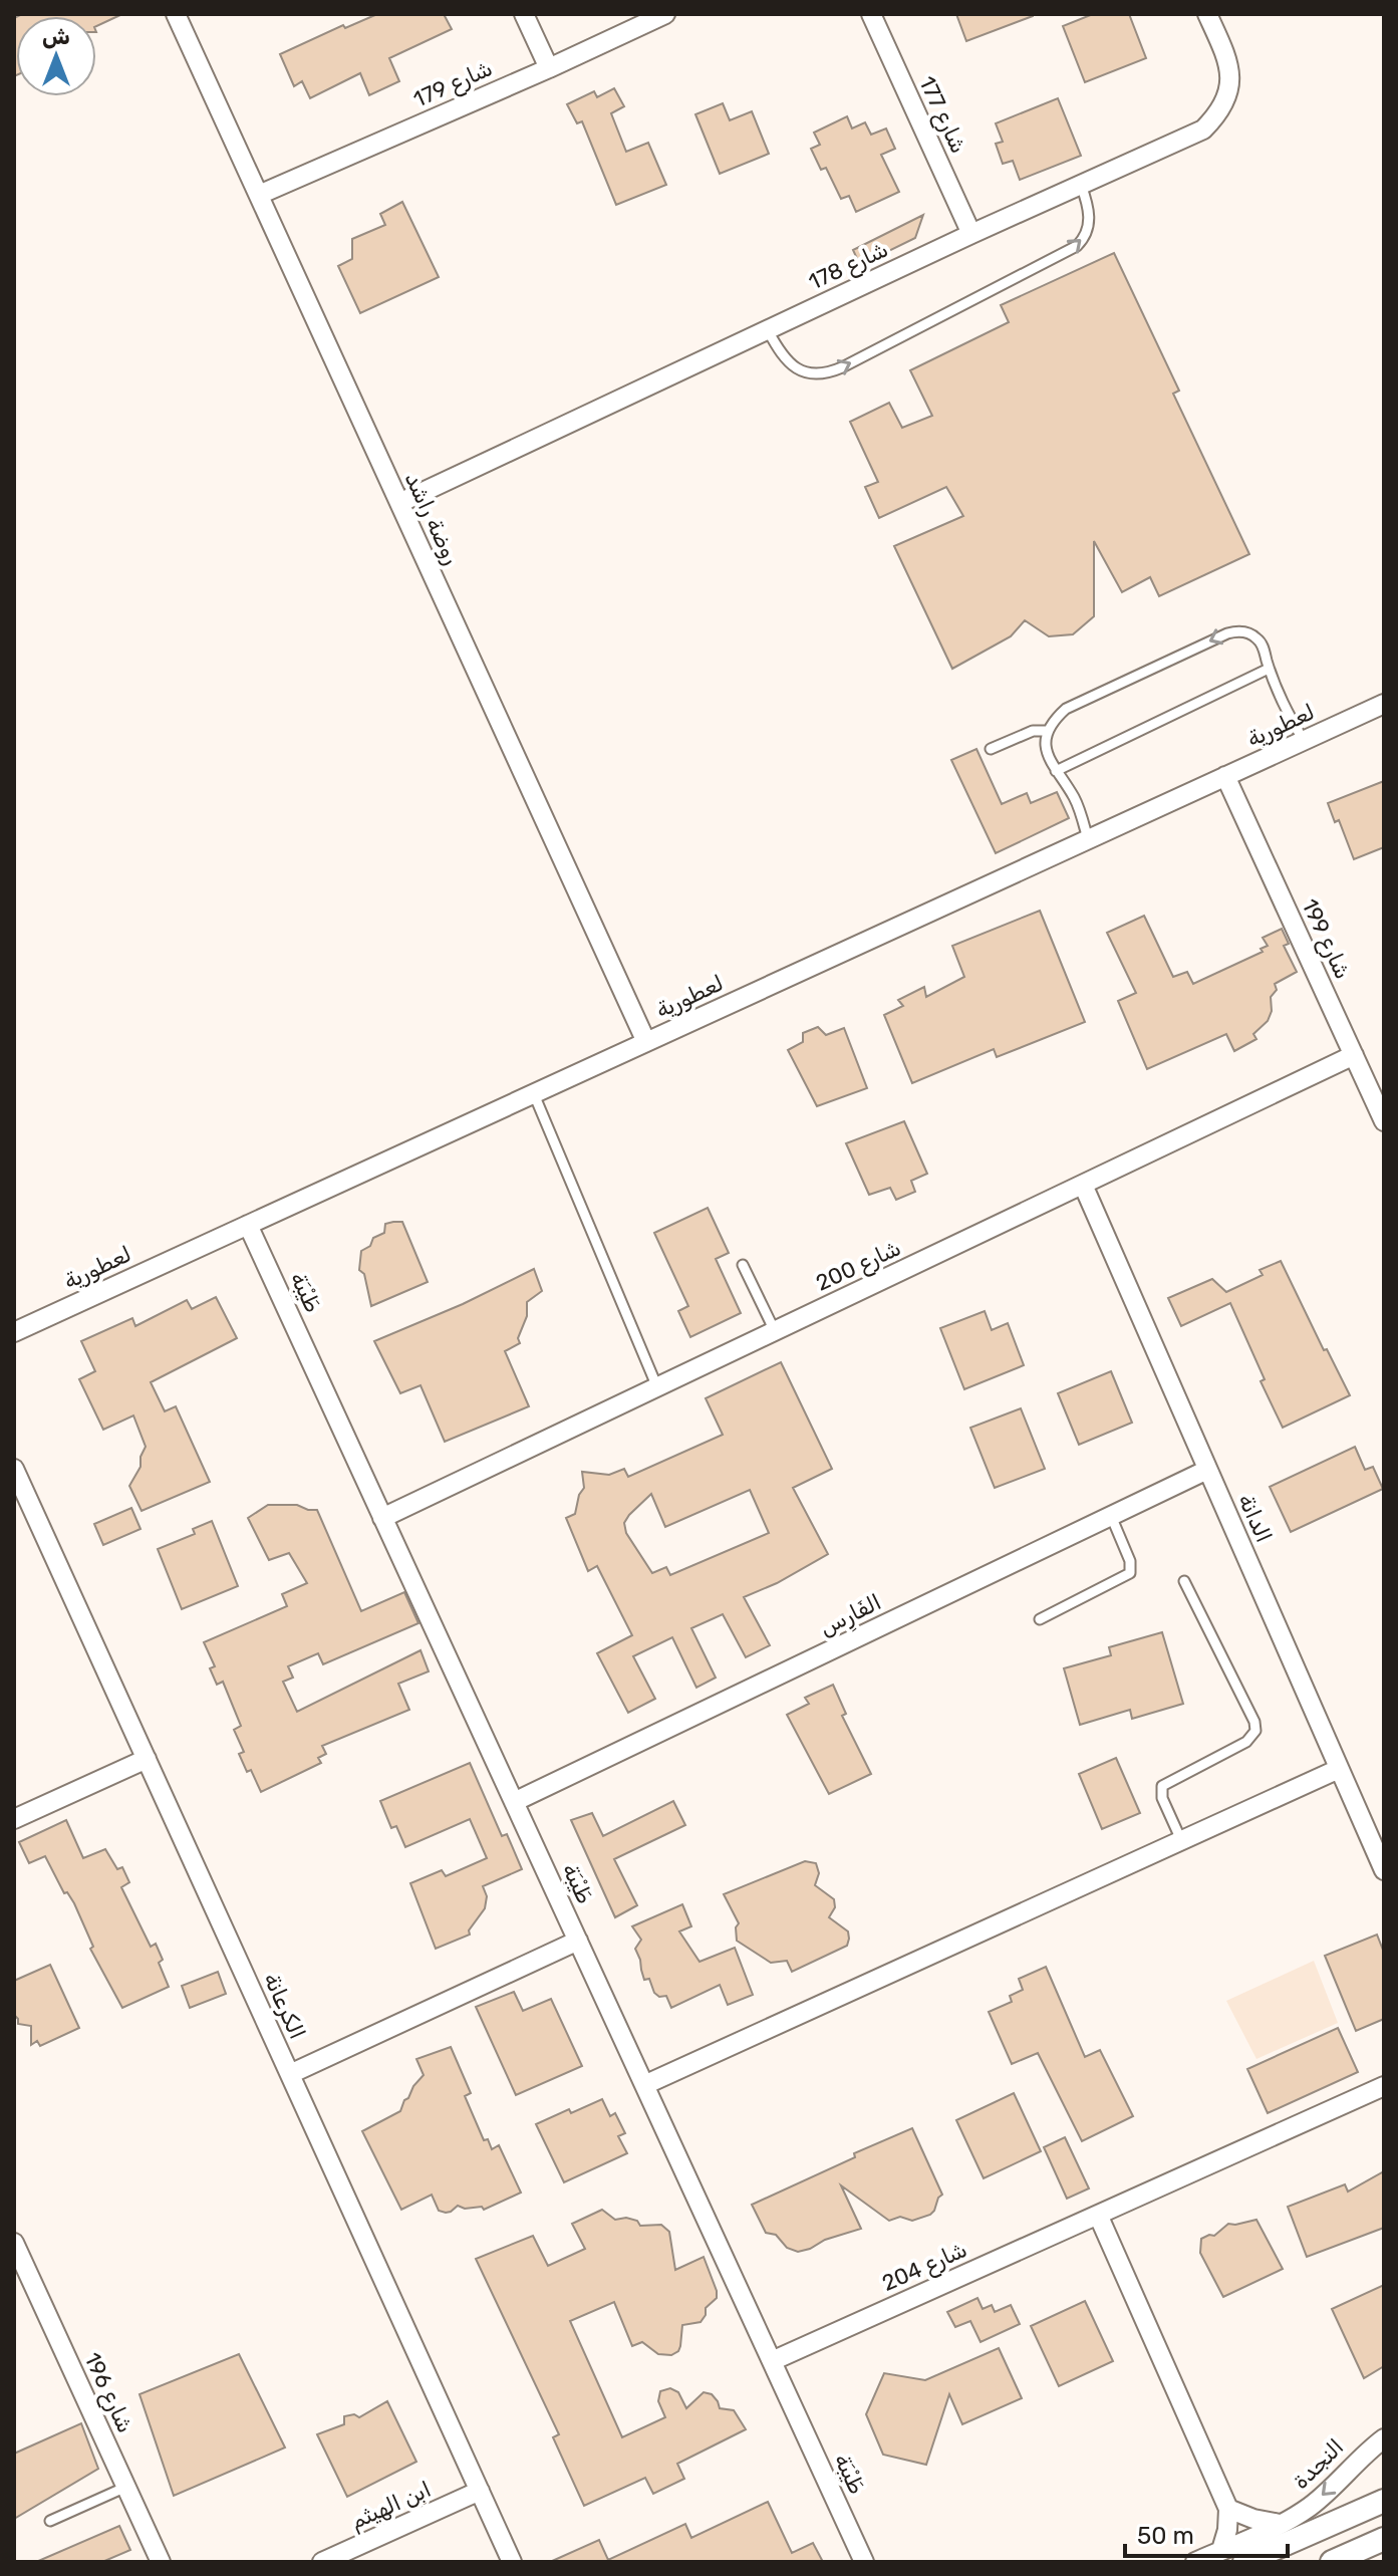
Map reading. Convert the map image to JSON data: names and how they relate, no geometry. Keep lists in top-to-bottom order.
{
  "streets": {
    "street": [
      "شارع 179",
      "شارع 177",
      "شارع 178",
      "روضة راشد",
      "لعطورية",
      "شارع 199",
      "شارع 200",
      "طَيْبَة",
      "الدانة",
      "الفَارِس",
      "الكرعانة",
      "شارع 204",
      "شارع 196",
      "النجدة",
      "ابن الهيثم"
    ]
  },
  "crossings": [
    ["شارع 179", "روضة راشد"],
    ["شارع 177", "شارع 178"],
    ["شارع 178", "روضة راشد"],
    ["روضة راشد", "لعطورية"],
    ["لعطورية", "شارع 199"],
    ["لعطورية", "طَيْبَة"],
    ["شارع 199", "شارع 200"],
    ["شارع 200", "طَيْبَة"],
    ["شارع 200", "الدانة"],
    ["طَيْبَة", "الفَارِس"],
    ["طَيْبَة", "شارع 204"],
    ["الدانة", "الفَارِس"],
    ["الكرعانة", "ابن الهيثم"]
  ],
  "scale_bar": "50 m",
  "north": "top"
}
